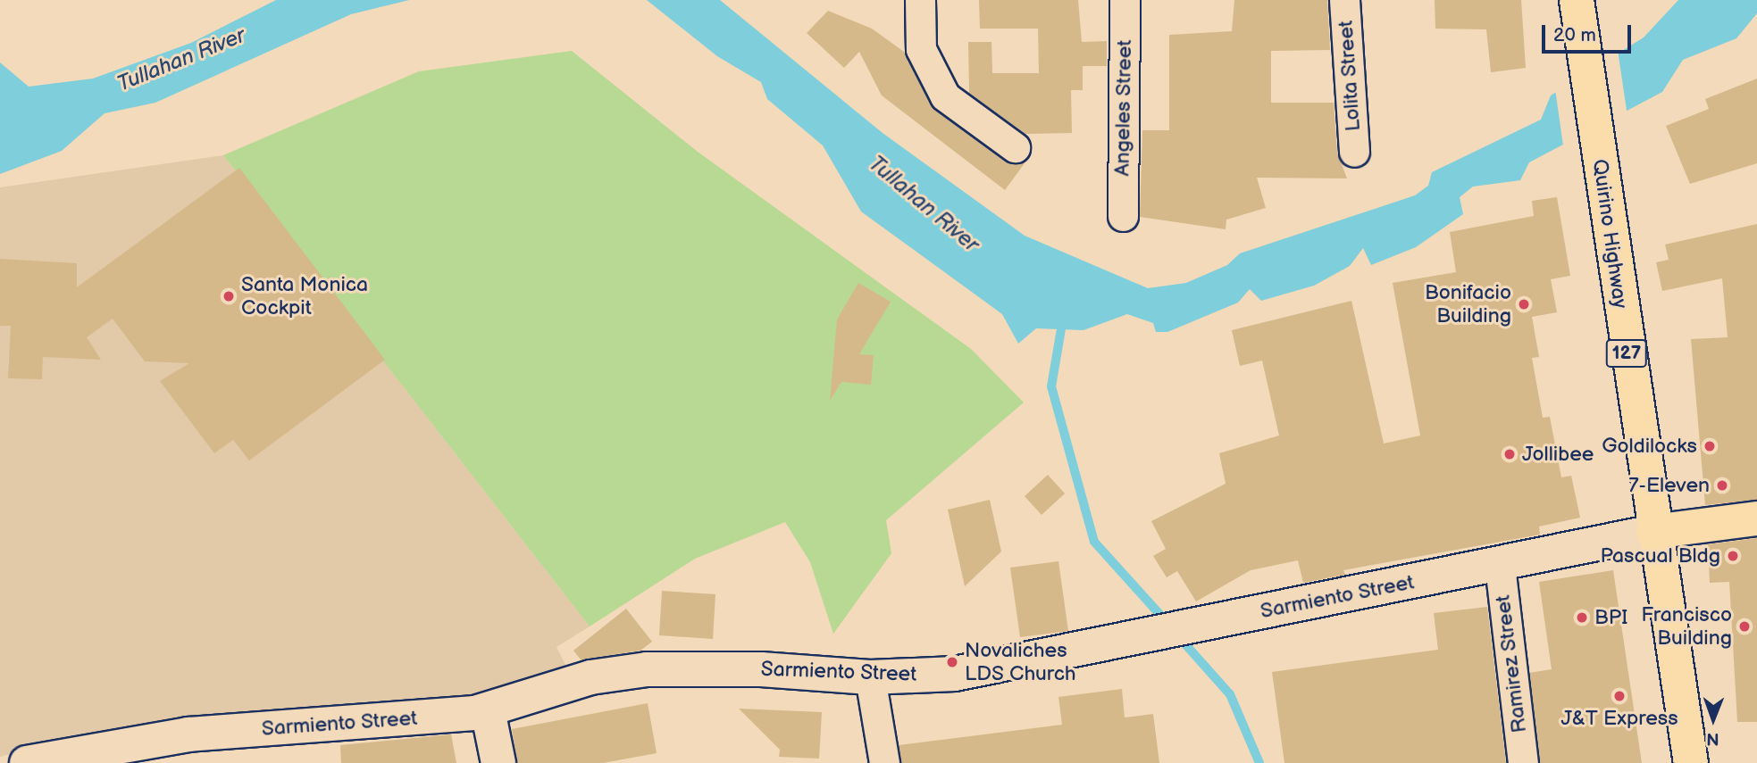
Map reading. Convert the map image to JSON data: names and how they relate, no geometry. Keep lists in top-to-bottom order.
{
  "streets": {
    "main road": ["Quirino Highway", "127", "Sarmiento Street"],
    "street": ["Lolita Street", "Angeles Street", "Ramirez Street"]
  },
  "crossings": [
    ["Quirino Highway", "Sarmiento Street"],
    ["Sarmiento Street", "Ramirez Street"]
  ],
  "water": ["Tullahan River"],
  "places": [
    "Santa Monica Cockpit",
    "Bonifacio Building",
    "Goldilocks",
    "Jollibee",
    "7-Eleven",
    "Pascual Bldg",
    "BPI",
    "Francisco Building",
    "Novaliches LDS Church",
    "J&T Express"
  ],
  "scale_bar": "20 m",
  "north": "bottom"
}
